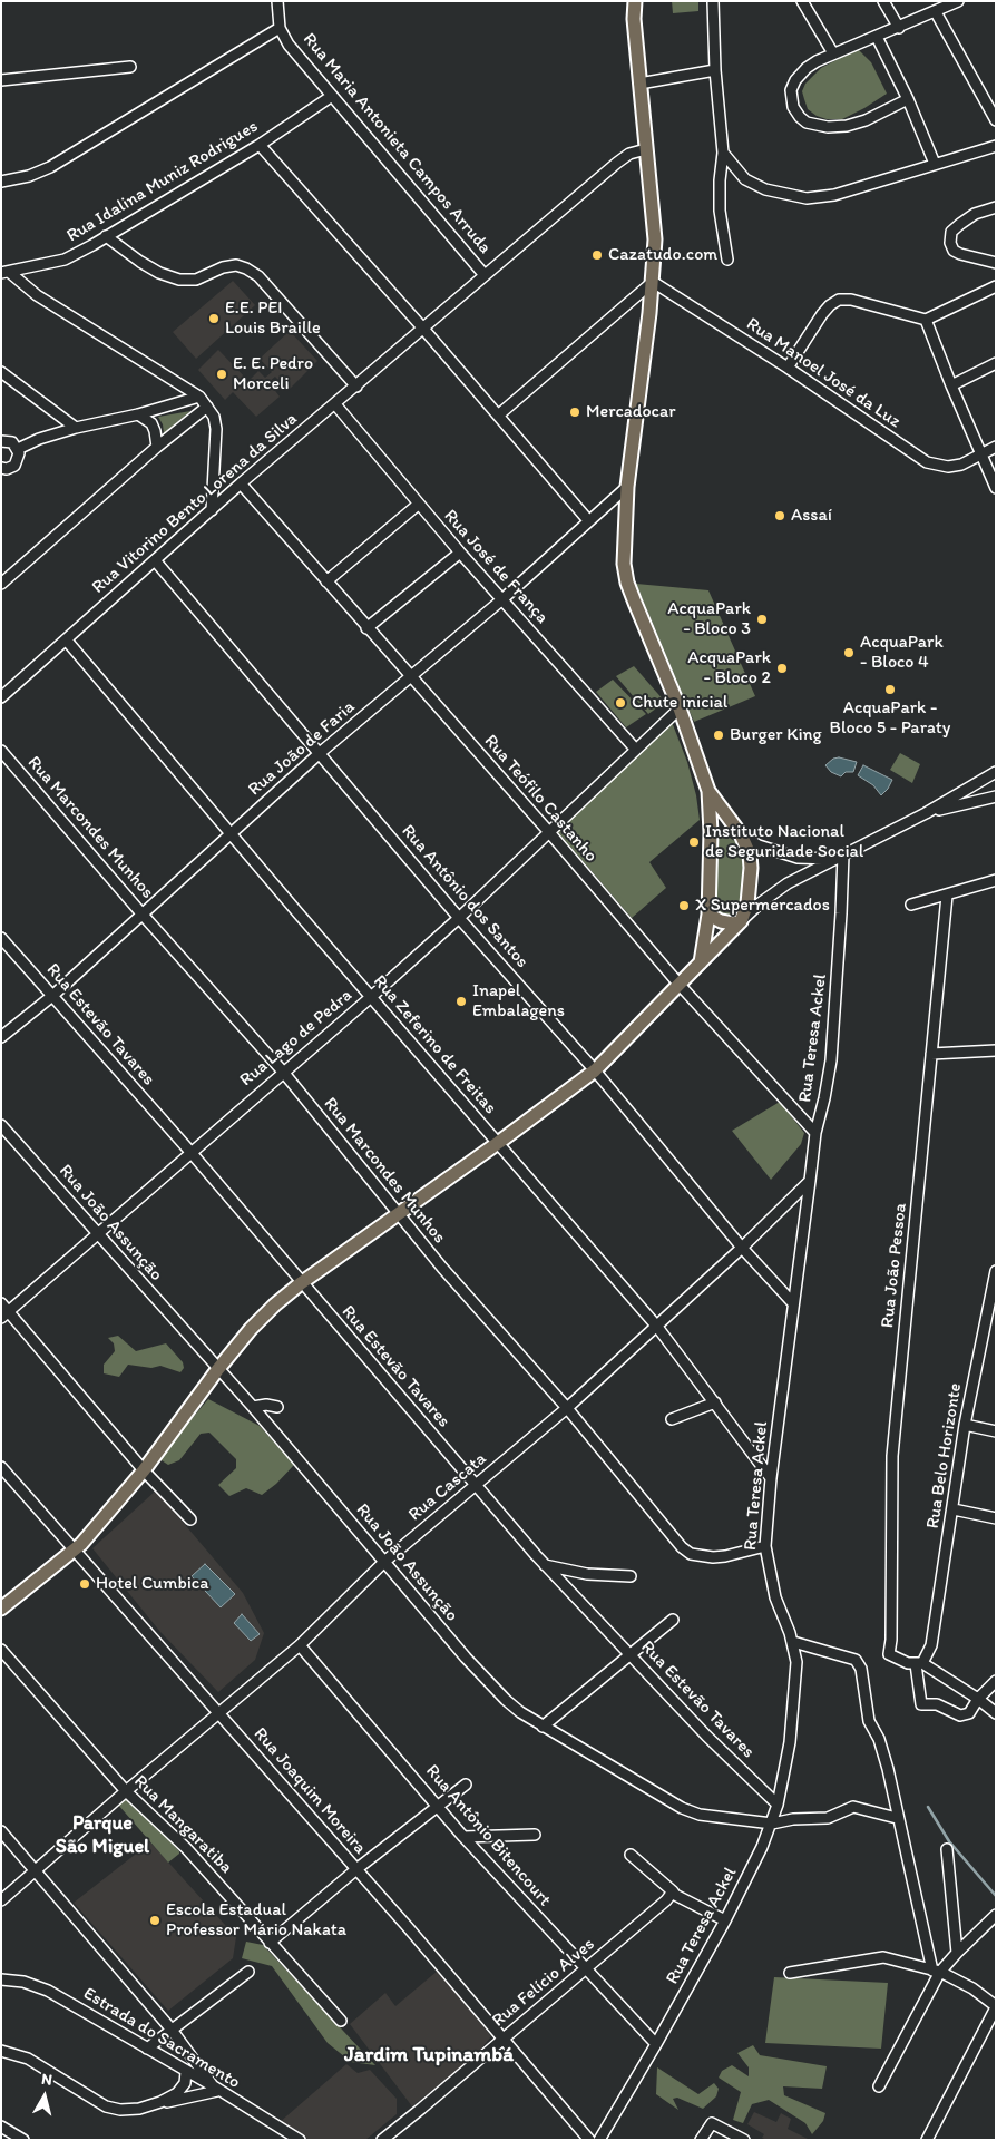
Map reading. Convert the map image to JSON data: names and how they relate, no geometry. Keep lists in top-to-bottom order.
{
  "streets": {
    "street": [
      "Rua Maria Antonieta Campos Arruda",
      "Rua Idalina Muniz Rodrigues",
      "Rua Manoel José da Luz",
      "Rua Vitorino Bento Lorena da Silva",
      "Rua José de França",
      "Rua João de Faria",
      "Rua Teófilo Castanho",
      "Rua Marcondes Munhos",
      "Rua Antônio dos Santos",
      "Rua Estevão Tavares",
      "Rua Lago de Pedra",
      "Rua Teresa Ackel",
      "Rua Zeferino de Freitas",
      "Rua João Assunção",
      "Rua João Pessoa",
      "Rua Belo Horizonte",
      "Rua Cascata",
      "Rua Joaquim Moreira",
      "Rua Mangaratiba",
      "Rua Antônio Bitencourt",
      "Rua Felício Alves",
      "Estrada do Sacramento"
    ]
  },
  "crossings": [
    ["Rua Maria Antonieta Campos Arruda", "Rua Idalina Muniz Rodrigues"],
    ["Rua Maria Antonieta Campos Arruda", "Rua Vitorino Bento Lorena da Silva"],
    ["Rua Vitorino Bento Lorena da Silva", "Rua José de França"],
    ["Rua Vitorino Bento Lorena da Silva", "Rua Teófilo Castanho"],
    ["Rua Vitorino Bento Lorena da Silva", "Rua Antônio dos Santos"],
    ["Rua Vitorino Bento Lorena da Silva", "Rua Zeferino de Freitas"],
    ["Rua José de França", "Rua João de Faria"],
    ["Rua José de França", "Rua Lago de Pedra"],
    ["Rua João de Faria", "Rua Teófilo Castanho"],
    ["Rua João de Faria", "Rua Marcondes Munhos"],
    ["Rua João de Faria", "Rua Antônio dos Santos"],
    ["Rua João de Faria", "Rua Estevão Tavares"],
    ["Rua João de Faria", "Rua Zeferino de Freitas"],
    ["Rua Teófilo Castanho", "Rua Lago de Pedra"],
    ["Rua Teófilo Castanho", "Rua Teresa Ackel"],
    ["Rua Marcondes Munhos", "Rua Lago de Pedra"],
    ["Rua Marcondes Munhos", "Rua Teresa Ackel"],
    ["Rua Marcondes Munhos", "Rua Cascata"],
    ["Rua Antônio dos Santos", "Rua Lago de Pedra"],
    ["Rua Antônio dos Santos", "Rua Teresa Ackel"],
    ["Rua Antônio dos Santos", "Rua Cascata"],
    ["Rua Estevão Tavares", "Rua Lago de Pedra"],
    ["Rua Estevão Tavares", "Rua Teresa Ackel"],
    ["Rua Estevão Tavares", "Rua Cascata"],
    ["Rua Lago de Pedra", "Rua Zeferino de Freitas"],
    ["Rua Lago de Pedra", "Rua João Assunção"],
    ["Rua Teresa Ackel", "Rua Zeferino de Freitas"],
    ["Rua Teresa Ackel", "Rua João Assunção"],
    ["Rua Teresa Ackel", "Rua Cascata"],
    ["Rua Teresa Ackel", "Rua Antônio Bitencourt"],
    ["Rua Zeferino de Freitas", "Rua Cascata"],
    ["Rua João Assunção", "Rua Cascata"],
    ["Rua João Pessoa", "Rua Belo Horizonte"],
    ["Rua Cascata", "Rua Joaquim Moreira"],
    ["Rua Cascata", "Rua Mangaratiba"],
    ["Rua Cascata", "Rua Antônio Bitencourt"],
    ["Rua Joaquim Moreira", "Rua Felício Alves"],
    ["Rua Antônio Bitencourt", "Rua Felício Alves"]
  ],
  "districts": ["Parque São Miguel", "Jardim Tupinambá"],
  "places": [
    "Cazatudo.com",
    "E.E. PEI Louis Braille",
    "E. E. Pedro Morceli",
    "Mercadocar",
    "Assaí",
    "AcquaPark - Bloco 3",
    "AcquaPark - Bloco 4",
    "AcquaPark - Bloco 2",
    "AcquaPark - Bloco 5 - Paraty",
    "Chute inicial",
    "Burger King",
    "Instituto Nacional de Seguridade Social",
    "X Supermercados",
    "Inapel Embalagens",
    "Hotel Cumbica",
    "Escola Estadual Professor Mário Nakata"
  ],
  "north": "top"
}
